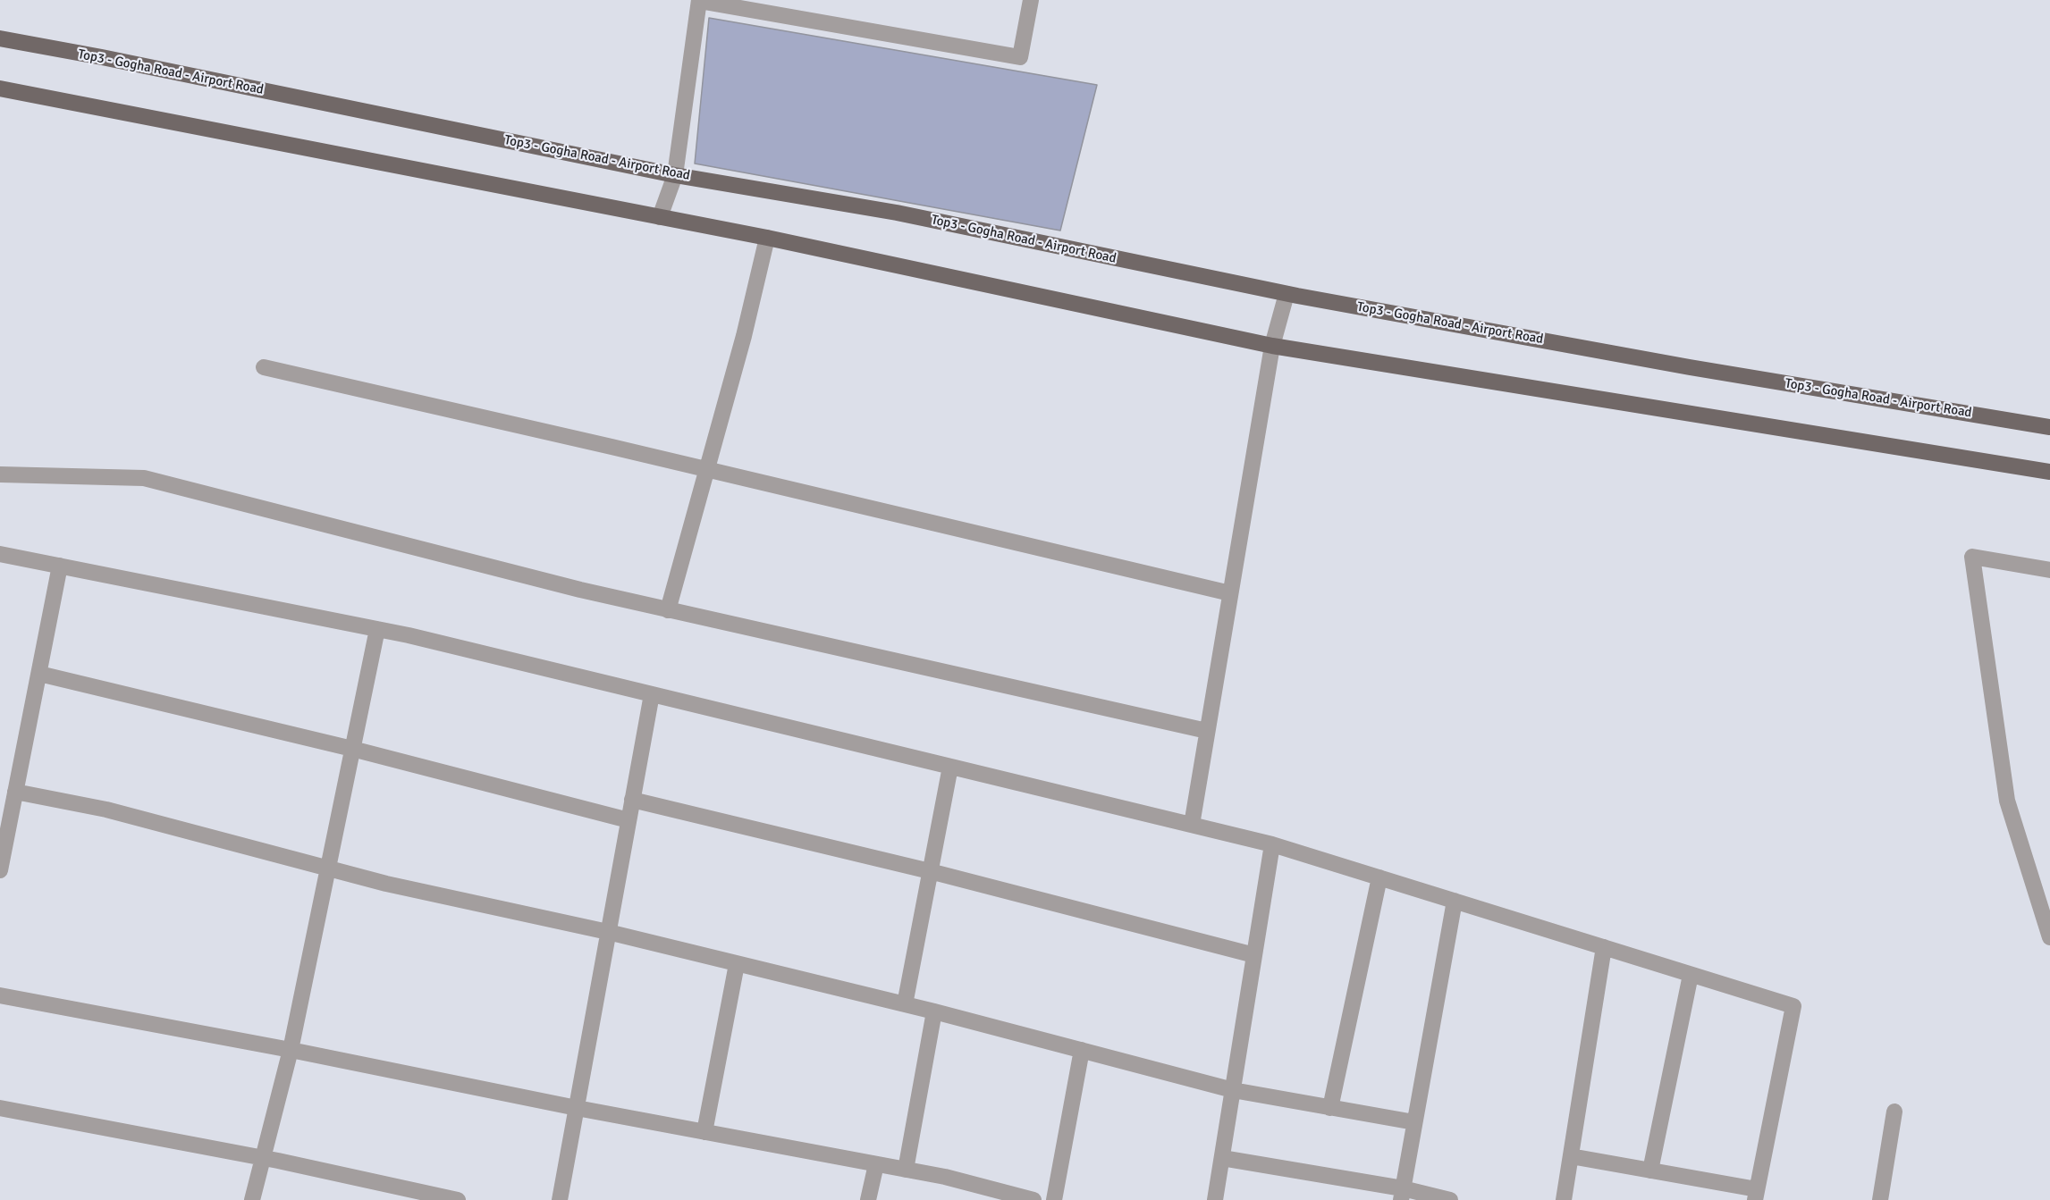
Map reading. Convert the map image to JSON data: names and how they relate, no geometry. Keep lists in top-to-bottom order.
{
  "streets": {
    "main road": ["Top3 - Gogha Road - Airport Road"]
  }
}
